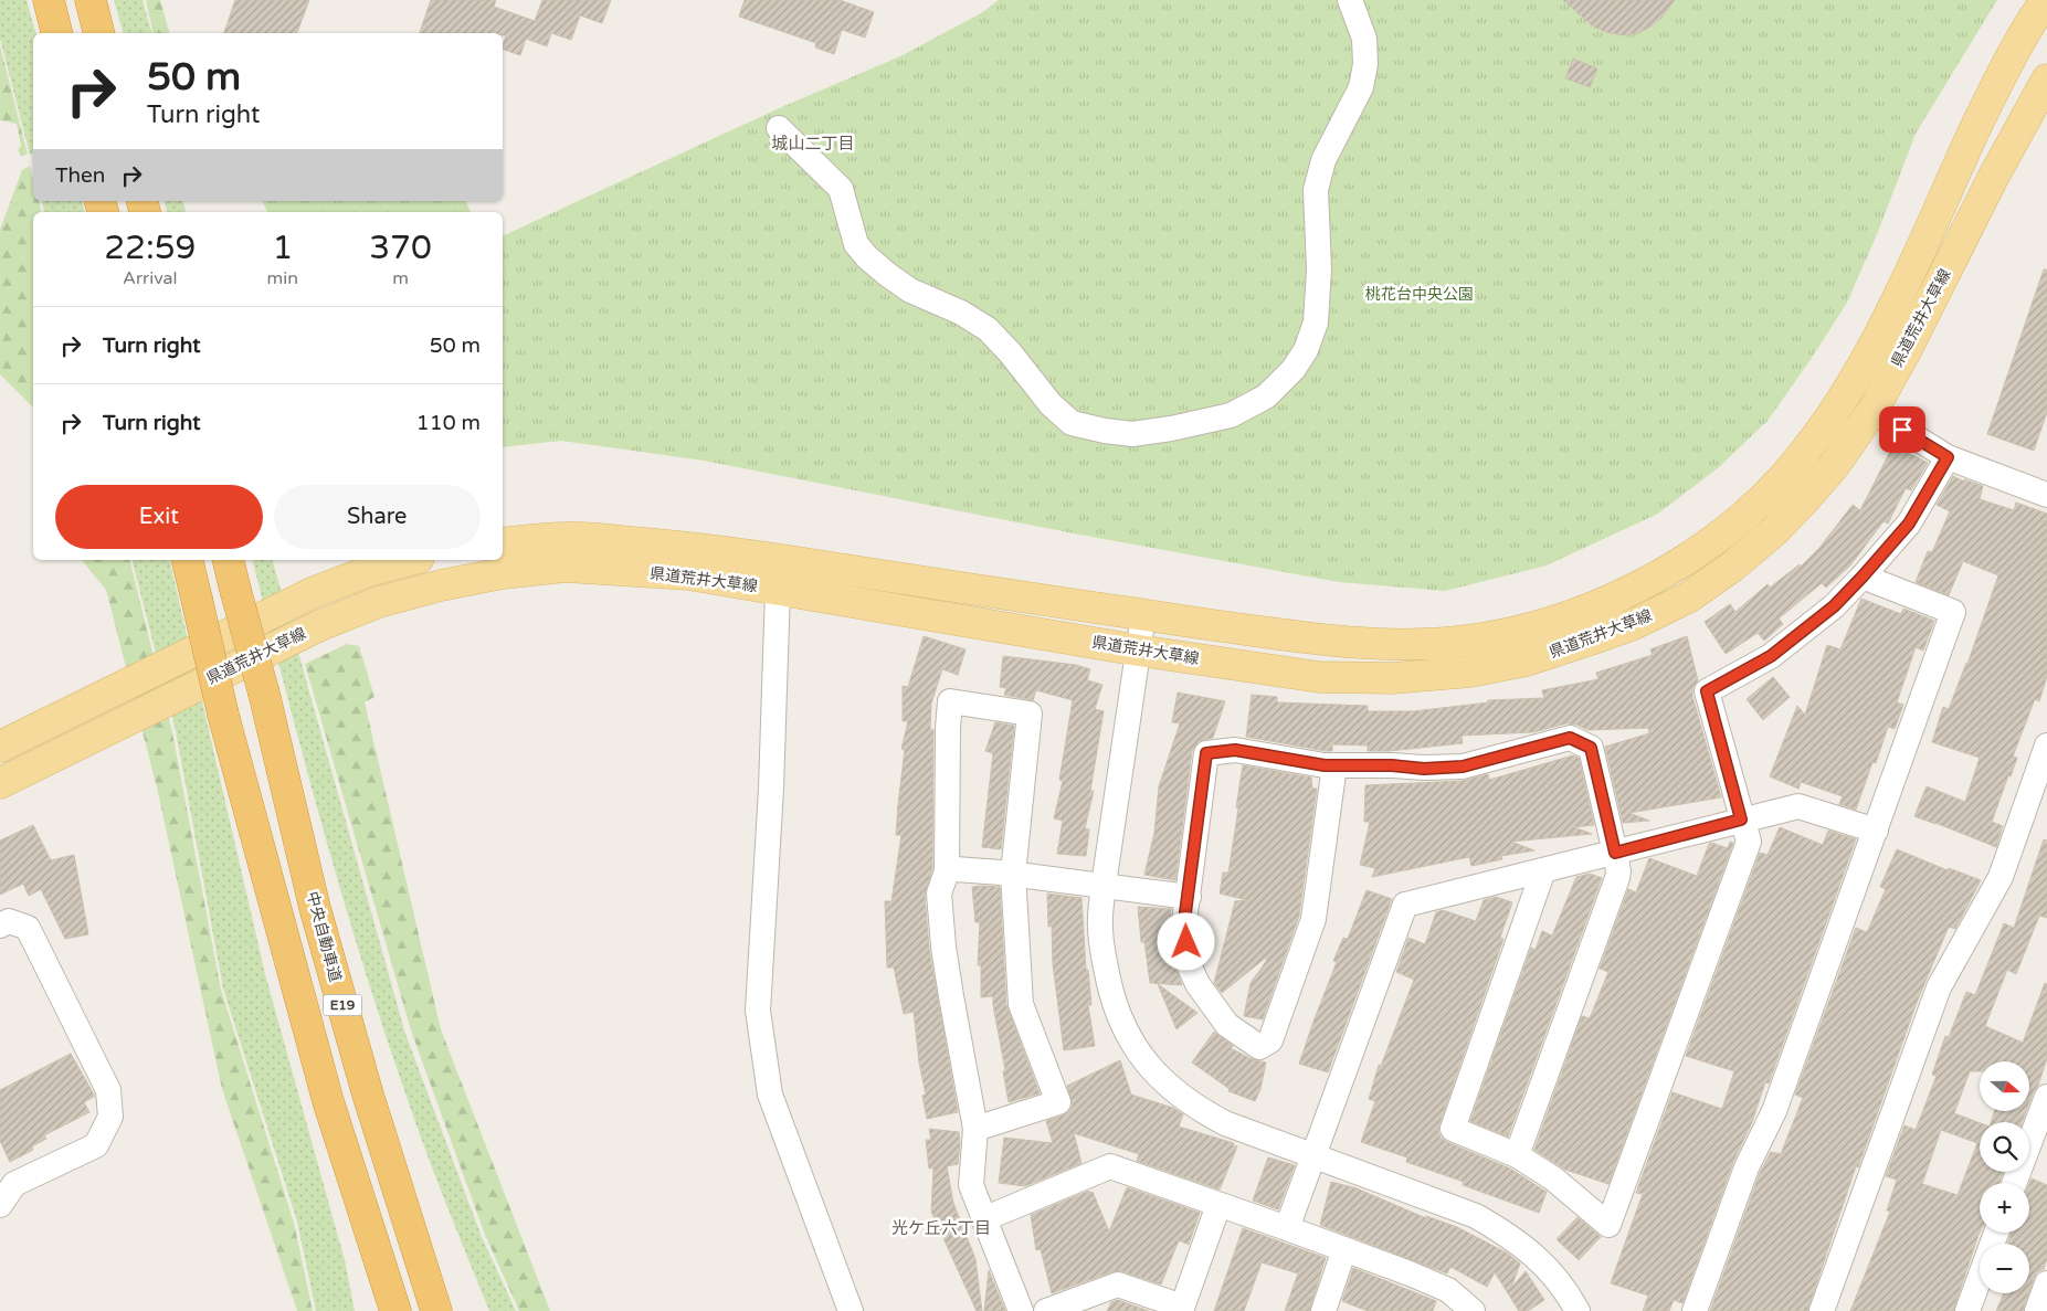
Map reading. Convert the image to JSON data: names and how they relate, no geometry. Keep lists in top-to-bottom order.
{
  "streets": {
    "highway": ["中央自動車道", "E19"],
    "main road": ["県道荒井大草線"]
  },
  "districts": ["城山二丁目", "光ケ丘六丁目"],
  "parks": ["桃花台中央公園"],
  "north": "right",
  "page": {
    "turn": ["50 m", "Turn right"],
    "then": "Then",
    "eta": [
      "22:59",
      "Arrival",
      "1",
      "min",
      "370",
      "m"
    ],
    "list": [
      {
        "name": "Turn right",
        "value": "50 m"
      },
      {
        "name": "Turn right",
        "value": "110 m"
      }
    ],
    "buttons": ["Exit", "Share"],
    "map_buttons": ["+", "−"]
  }
}
